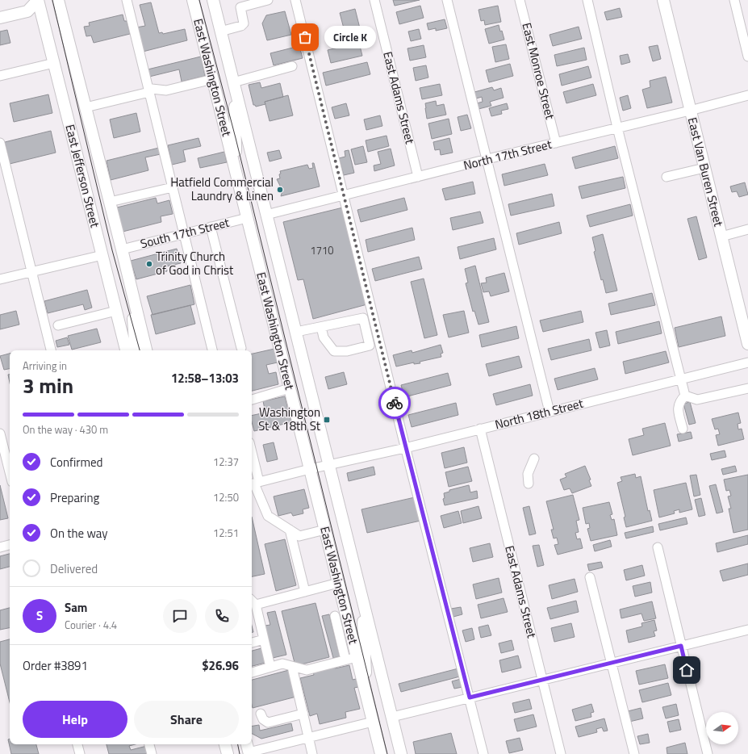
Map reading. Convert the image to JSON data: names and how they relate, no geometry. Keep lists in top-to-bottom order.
{
  "streets": {
    "main road": ["East Washington Street", "East Van Buren Street", "East Jefferson Street"],
    "street": [
      "East Monroe Street",
      "East Adams Street",
      "North 17th Street",
      "South 17th Street",
      "North 18th Street"
    ]
  },
  "crossings": [
    ["East Monroe Street", "North 17th Street"],
    ["East Washington Street", "North 17th Street"],
    ["East Washington Street", "South 17th Street"],
    ["East Washington Street", "North 18th Street"],
    ["East Adams Street", "North 17th Street"],
    ["East Adams Street", "North 18th Street"],
    ["North 17th Street", "East Van Buren Street"],
    ["East Jefferson Street", "South 17th Street"]
  ],
  "places": {
    "other": ["Circle K", "Hatfield Commercial Laundry & Linen", "Trinity Church of God in Christ"],
    "transit": ["Washington St & 18th St"]
  },
  "house_numbers": ["1710"],
  "north": "right",
  "page": {
    "bubble": "Circle K",
    "heading": ["3 min", "Arriving in", "12:58–13:03"],
    "panel": [
      "Sam",
      "Courier · 4.4",
      "Order #3891",
      "$26.96"
    ],
    "bar": "On the way · 430 m",
    "list": [
      ["Confirmed", "12:37"],
      ["Preparing", "12:50"],
      ["On the way", "12:51"],
      "Delivered"
    ],
    "round": "S",
    "buttons": ["Help", "Share"]
  }
}
